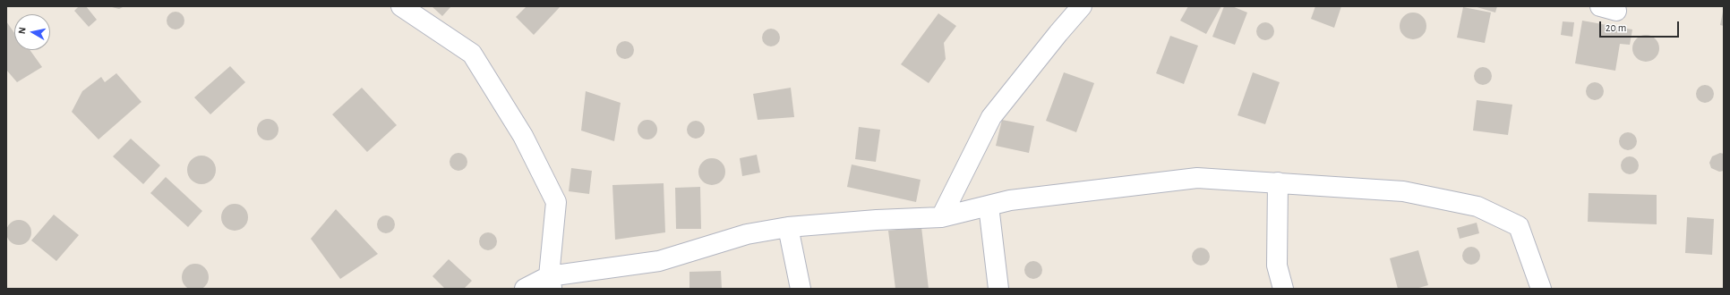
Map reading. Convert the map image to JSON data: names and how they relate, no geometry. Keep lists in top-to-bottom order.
{
  "scale_bar": "20 m",
  "north": "left"
}
